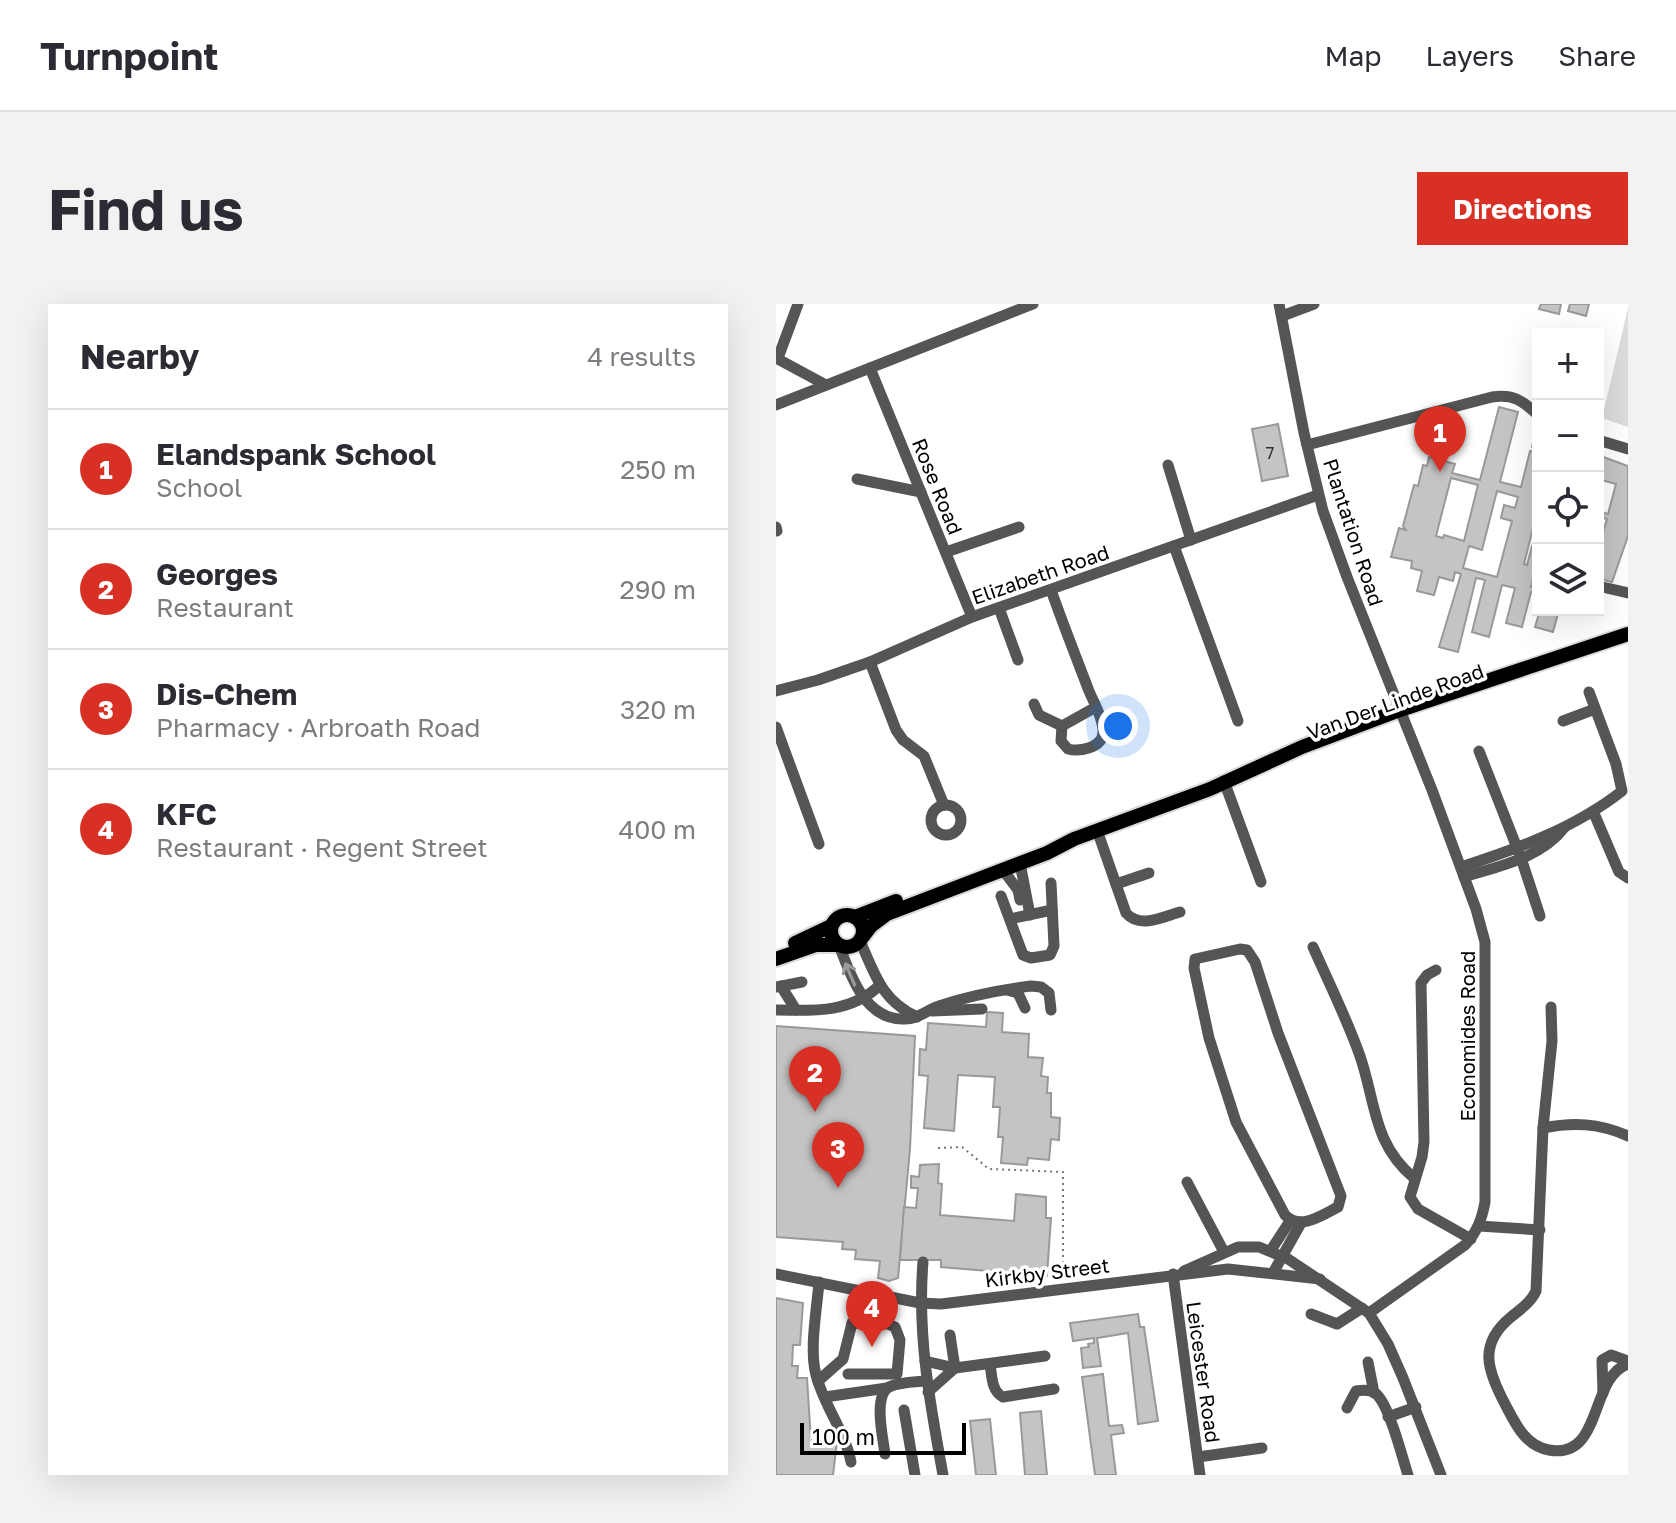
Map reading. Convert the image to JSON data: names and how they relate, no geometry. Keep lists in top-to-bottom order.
{
  "streets": {
    "main road": ["Van Der Linde Road"],
    "street": [
      "Rose Road",
      "Plantation Road",
      "Elizabeth Road",
      "Economides Road",
      "Kirkby Street",
      "Leicester Road"
    ]
  },
  "crossings": [
    ["Rose Road", "Elizabeth Road"],
    ["Plantation Road", "Elizabeth Road"],
    ["Plantation Road", "Van Der Linde Road"],
    ["Plantation Road", "Economides Road"],
    ["Van Der Linde Road", "Economides Road"],
    ["Economides Road", "Kirkby Street"],
    ["Kirkby Street", "Leicester Road"]
  ],
  "house_numbers": ["7"],
  "scale_bar": "100 m",
  "page": {
    "header": "Turnpoint",
    "nav": ["Map", "Layers", "Share"],
    "buttons": "Directions",
    "title": "Find us",
    "heading": ["Nearby", "4 results"],
    "map_buttons": ["+", "−"],
    "pins": [
      "1",
      "2",
      "3",
      "4"
    ],
    "list": [
      {
        "mark": "1",
        "name": "Elandspank School",
        "note": "School",
        "value": "250 m"
      },
      {
        "mark": "2",
        "name": "Georges",
        "note": "Restaurant",
        "value": "290 m"
      },
      {
        "mark": "3",
        "name": "Dis-Chem",
        "note": "Pharmacy · Arbroath Road",
        "value": "320 m"
      },
      {
        "mark": "4",
        "name": "KFC",
        "note": "Restaurant · Regent Street",
        "value": "400 m"
      }
    ],
    "scale": "100 m"
  }
}
